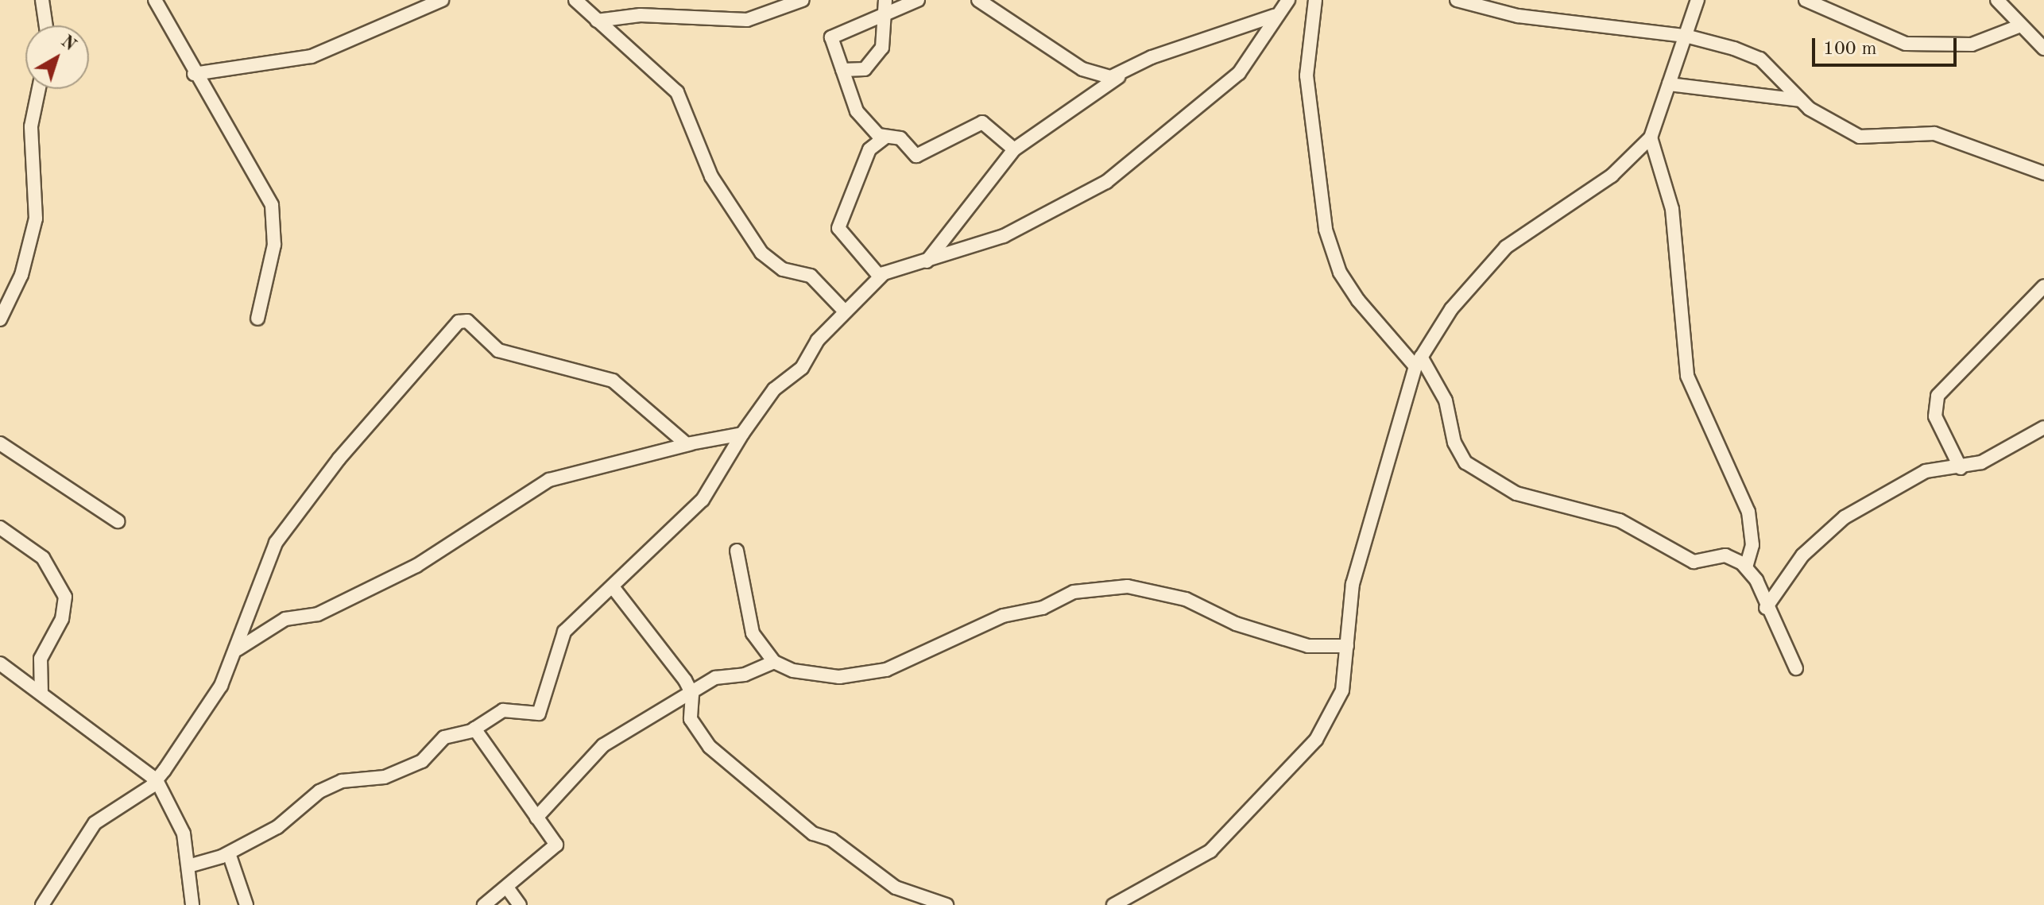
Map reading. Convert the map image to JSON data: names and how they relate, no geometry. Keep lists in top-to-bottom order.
{
  "scale_bar": "100 m",
  "north": "top right"
}
